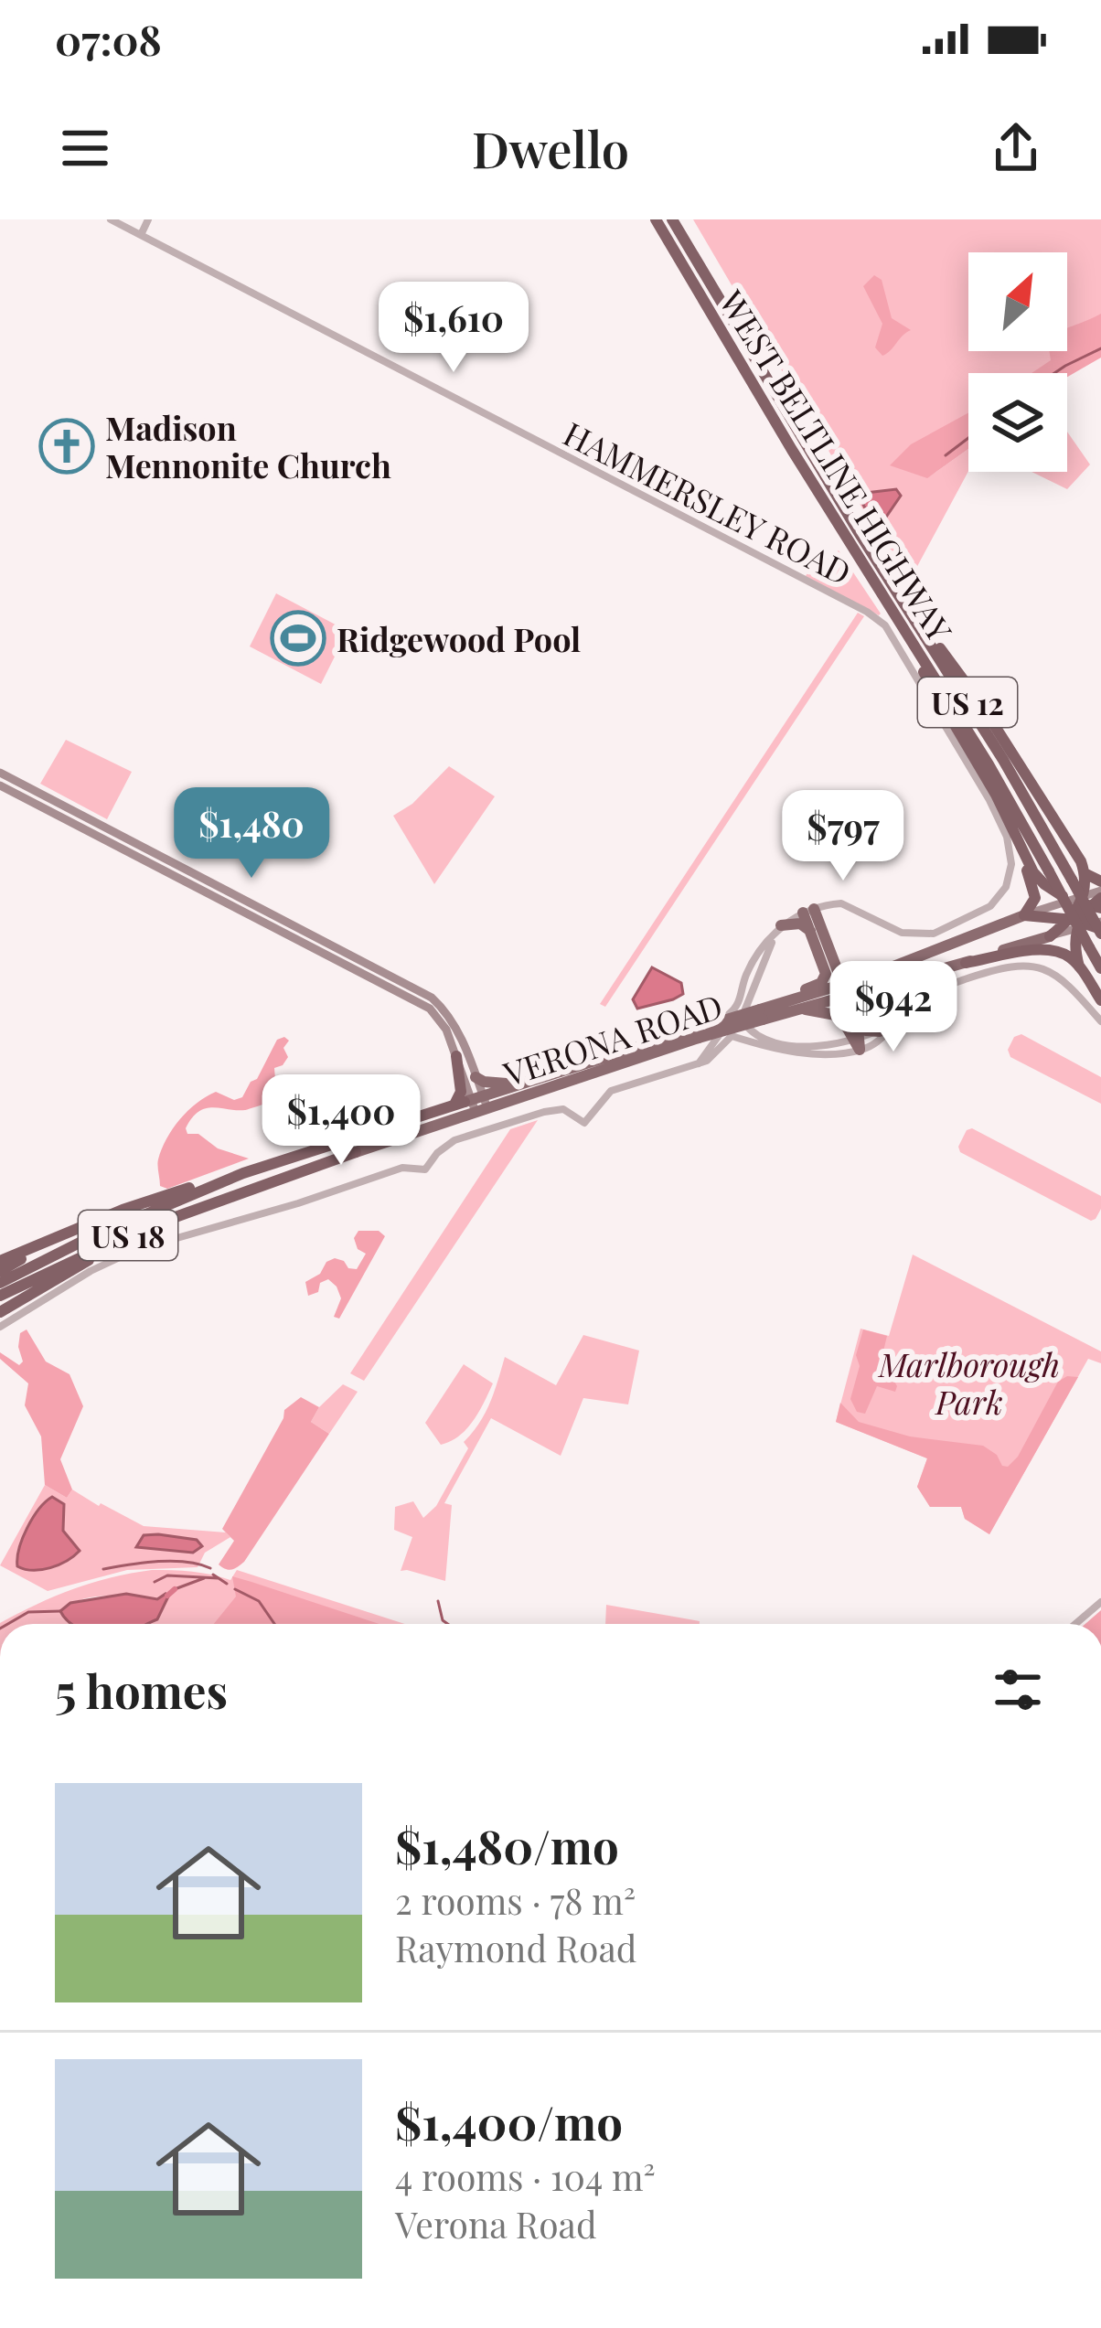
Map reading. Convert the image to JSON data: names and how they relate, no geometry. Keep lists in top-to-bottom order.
{
  "streets": {
    "highway": [
      "WEST BELTLINE HIGHWAY",
      "US 12",
      "VERONA ROAD",
      "US 18"
    ],
    "street": ["HAMMERSLEY ROAD"]
  },
  "crossings": [
    ["WEST BELTLINE HIGHWAY", "VERONA ROAD"],
    ["WEST BELTLINE HIGHWAY", "US 18"],
    ["VERONA ROAD", "US 18"]
  ],
  "parks": ["Marlborough Park"],
  "places": {
    "church": ["Madison Mennonite Church"],
    "sports": ["Ridgewood Pool"]
  },
  "north": "top right",
  "page": {
    "status": "07:08",
    "header": "Dwello",
    "price": [
      "$1,610",
      "$1,480",
      "$797",
      "$942",
      "$1,400"
    ],
    "heading": "5 homes",
    "list": [
      {
        "name": "$1,480/mo",
        "note": "2 rooms · 78 m² · Raymond Road"
      },
      {
        "name": "$1,400/mo",
        "note": "4 rooms · 104 m² · Verona Road"
      }
    ]
  }
}
